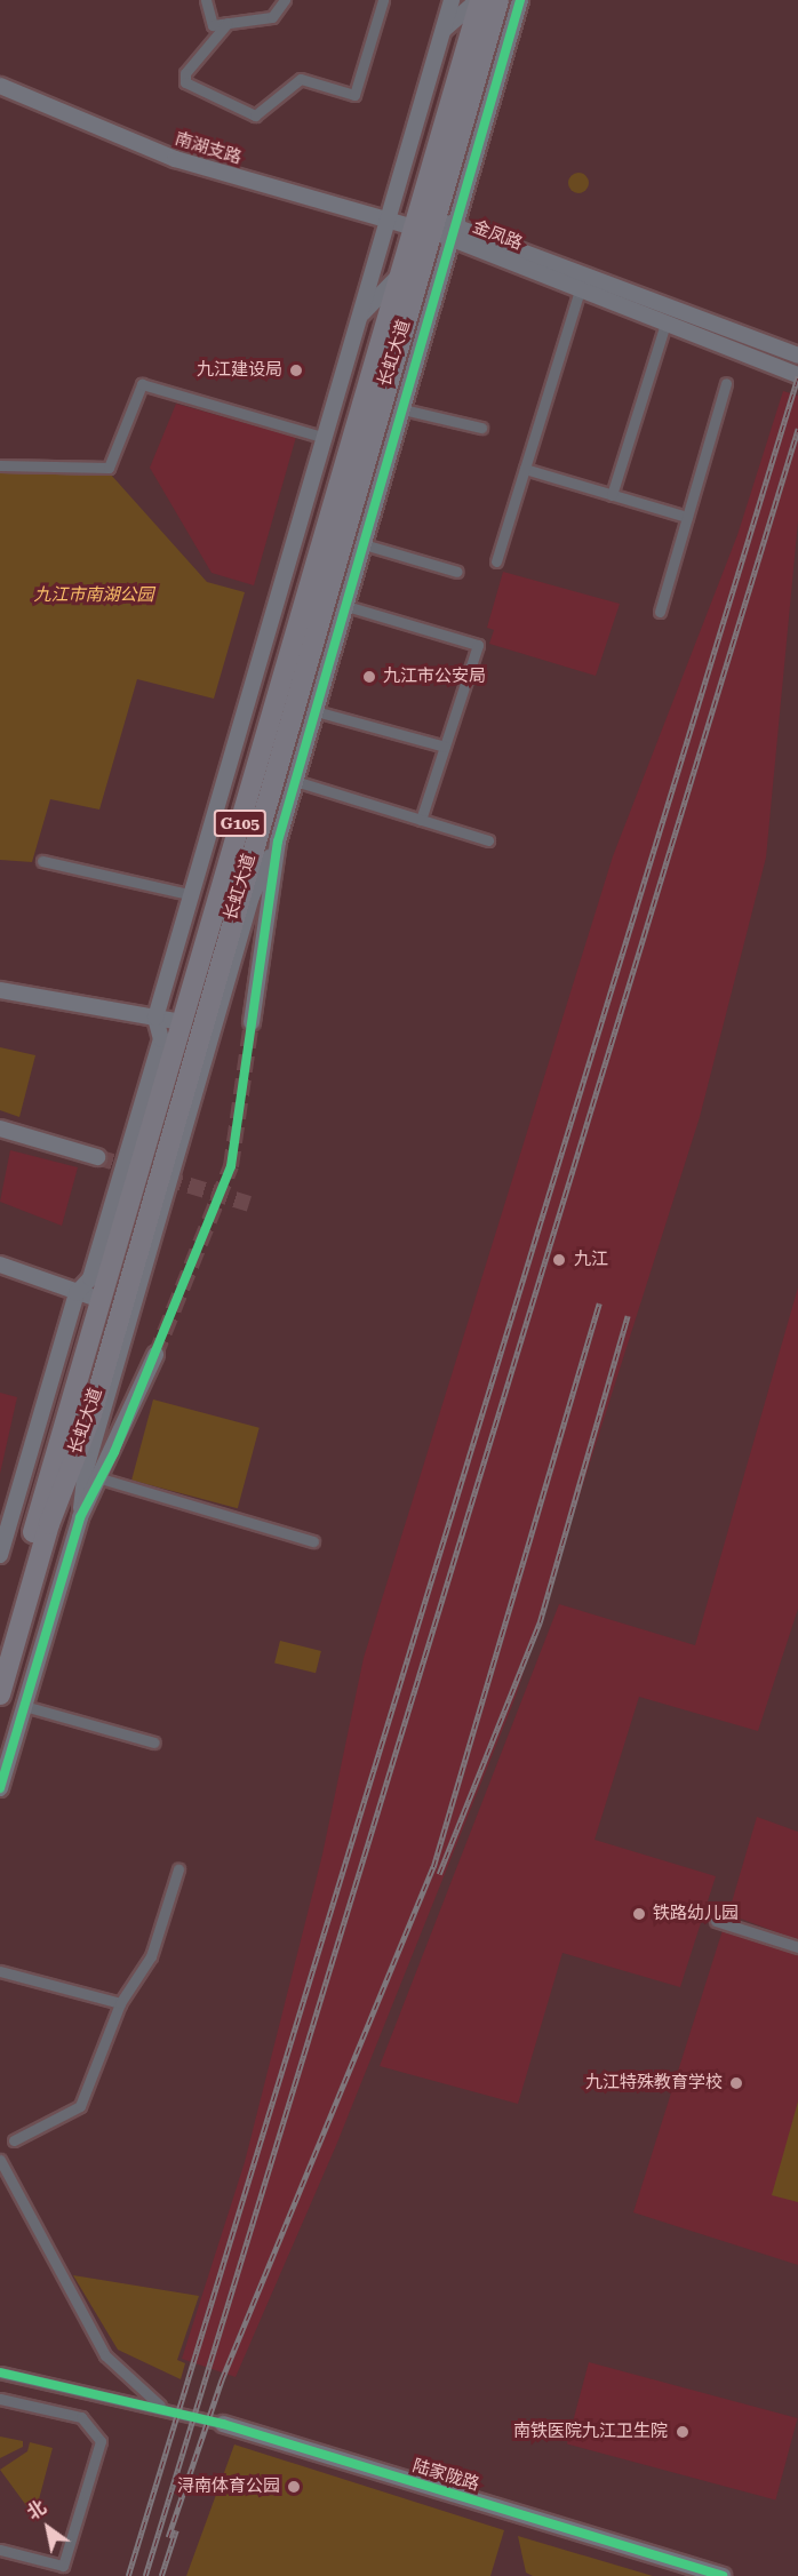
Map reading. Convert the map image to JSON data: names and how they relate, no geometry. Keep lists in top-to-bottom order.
{
  "streets": {
    "highway": ["长虹大道", "G105"],
    "street": ["南湖支路", "金凤路", "陆家陇路"]
  },
  "crossings": [
    ["南湖支路", "金凤路"],
    ["南湖支路", "长虹大道"],
    ["金凤路", "长虹大道"]
  ],
  "parks": ["九江市南湖公园"],
  "places": [
    "九江建设局",
    "九江市公安局",
    "九江",
    "铁路幼儿园",
    "九江特殊教育学校",
    "南铁医院九江卫生院",
    "浔南体育公园"
  ],
  "north": "top left"
}
